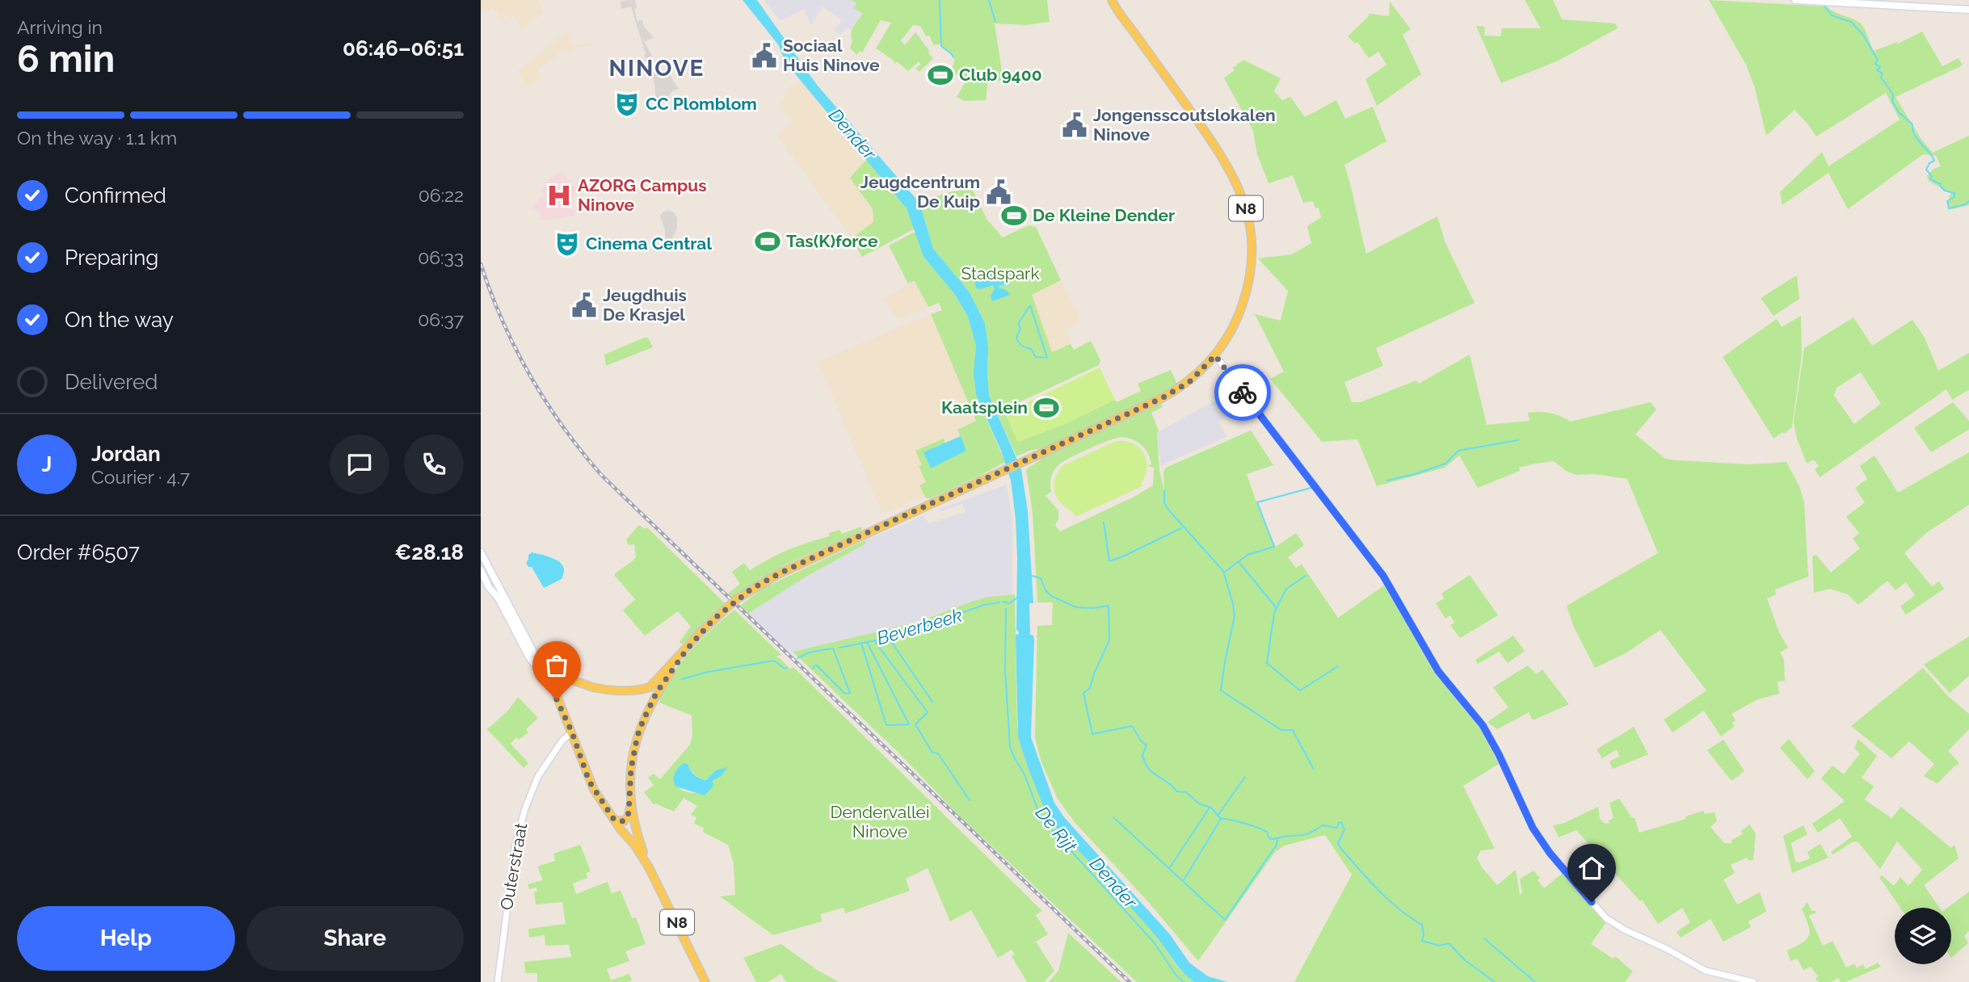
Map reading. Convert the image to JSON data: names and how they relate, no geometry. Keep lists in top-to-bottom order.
{
  "streets": {
    "main road": ["N8"],
    "street": ["Outerstraat"]
  },
  "crossings": [
    ["N8", "Outerstraat"]
  ],
  "districts": ["NINOVE"],
  "water": ["Dender", "Beverbeek", "De Rijt"],
  "parks": ["Stadspark", "Dendervallei Ninove"],
  "places": {
    "public building": [
      "Sociaal Huis Ninove",
      "Jongensscoutslokalen Ninove",
      "Jeugdcentrum De Kuip",
      "Jeugdhuis De Krasjel"
    ],
    "sports": [
      "Club 9400",
      "De Kleine Dender",
      "Tas(K)force",
      "Kaatsplein"
    ],
    "theatre": ["CC Plomblom", "Cinema Central"],
    "hospital": ["AZORG Campus Ninove"]
  },
  "page": {
    "heading": ["6 min", "Arriving in", "06:46–06:51"],
    "panel": [
      "Jordan",
      "Courier · 4.7",
      "Order #6507",
      "€28.18"
    ],
    "bar": "On the way · 1.1 km",
    "list": [
      ["Confirmed", "06:22"],
      ["Preparing", "06:33"],
      ["On the way", "06:37"],
      "Delivered"
    ],
    "round": "J",
    "buttons": ["Help", "Share"]
  }
}
